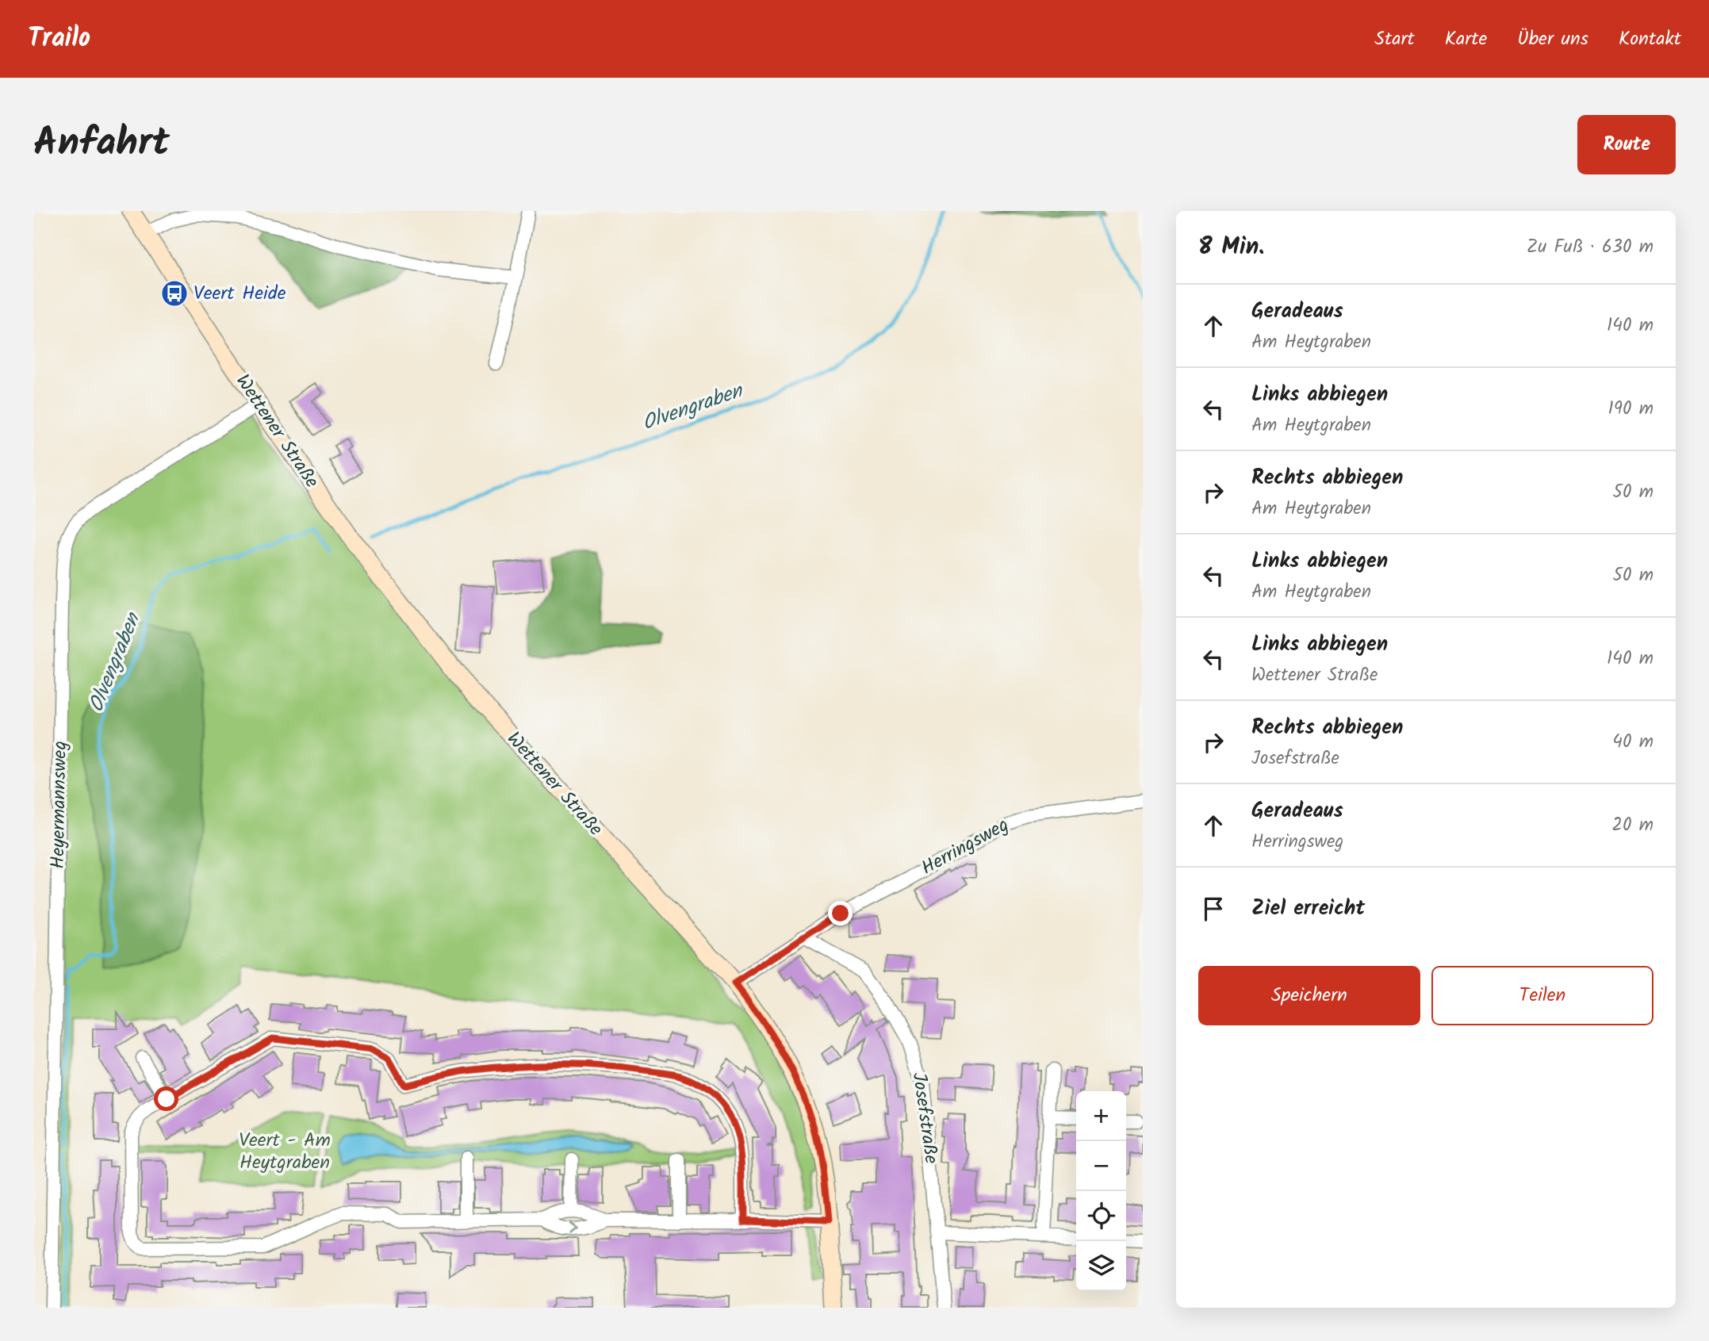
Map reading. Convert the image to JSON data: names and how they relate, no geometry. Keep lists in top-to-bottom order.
{
  "streets": {
    "street": [
      "Wettener Straße",
      "Heyermannsweg",
      "Herringsweg",
      "Josefstraße"
    ]
  },
  "crossings": [
    ["Wettener Straße", "Heyermannsweg"],
    ["Herringsweg", "Josefstraße"]
  ],
  "water": ["Olvengraben"],
  "parks": ["Veert - Am Heytgraben"],
  "places": {
    "bus stop": ["Veert Heide"]
  },
  "page": {
    "header": "Trailo",
    "nav": [
      "Start",
      "Karte",
      "Über uns",
      "Kontakt"
    ],
    "title": "Anfahrt",
    "buttons": [
      "Route",
      ["Speichern", "Teilen"]
    ],
    "heading": ["8 Min.", "Zu Fuß · 630 m"],
    "list": [
      ["Geradeaus", "Am Heytgraben", "140 m"],
      ["Links abbiegen", "Am Heytgraben", "190 m"],
      ["Rechts abbiegen", "Am Heytgraben", "50 m"],
      ["Links abbiegen", "Am Heytgraben", "50 m"],
      ["Links abbiegen", "Wettener Straße", "140 m"],
      ["Rechts abbiegen", "Josefstraße", "40 m"],
      ["Geradeaus", "Herringsweg", "20 m"],
      "Ziel erreicht"
    ],
    "map_buttons": ["+", "−"]
  }
}
